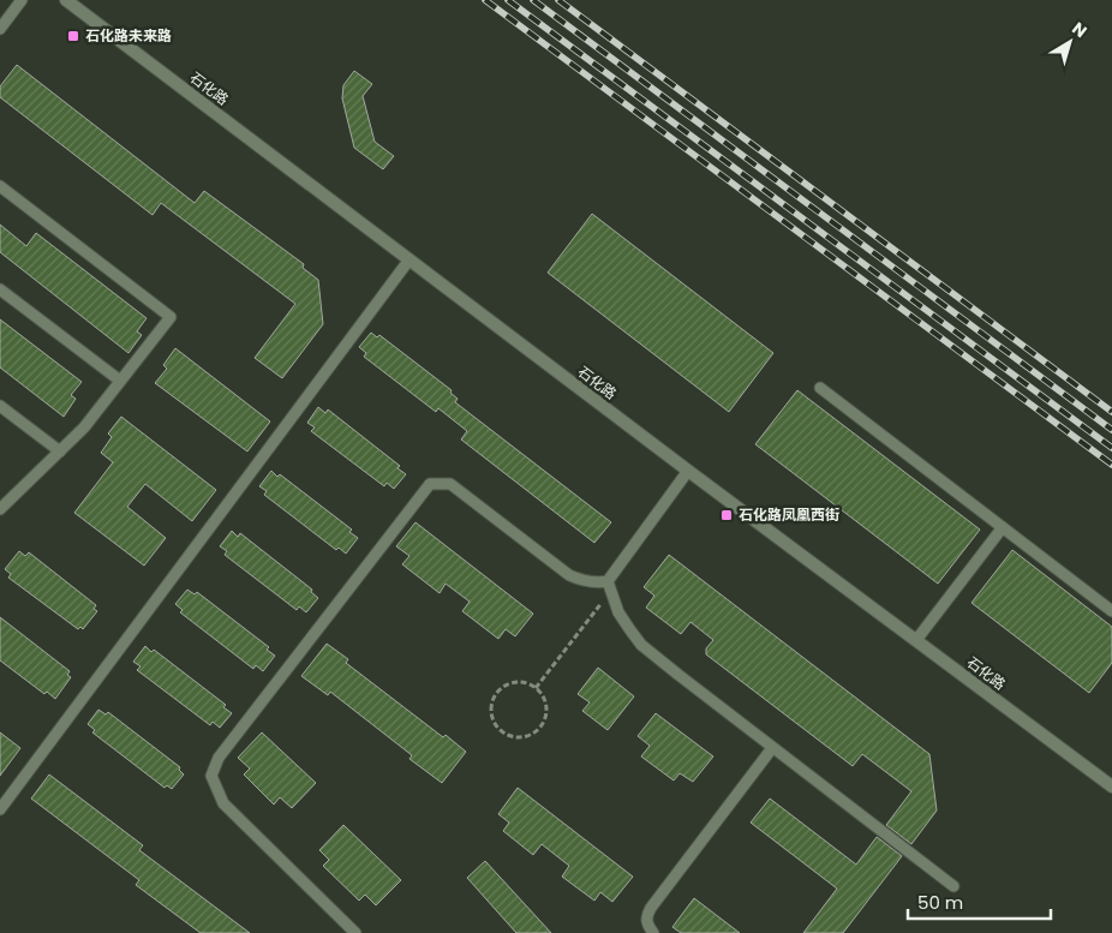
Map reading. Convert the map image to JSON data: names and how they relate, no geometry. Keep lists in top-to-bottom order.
{
  "streets": {
    "street": ["石化路"]
  },
  "places": {
    "transit": ["石化路未来路", "石化路凤凰西街"]
  },
  "scale_bar": "50 m",
  "north": "top right"
}
